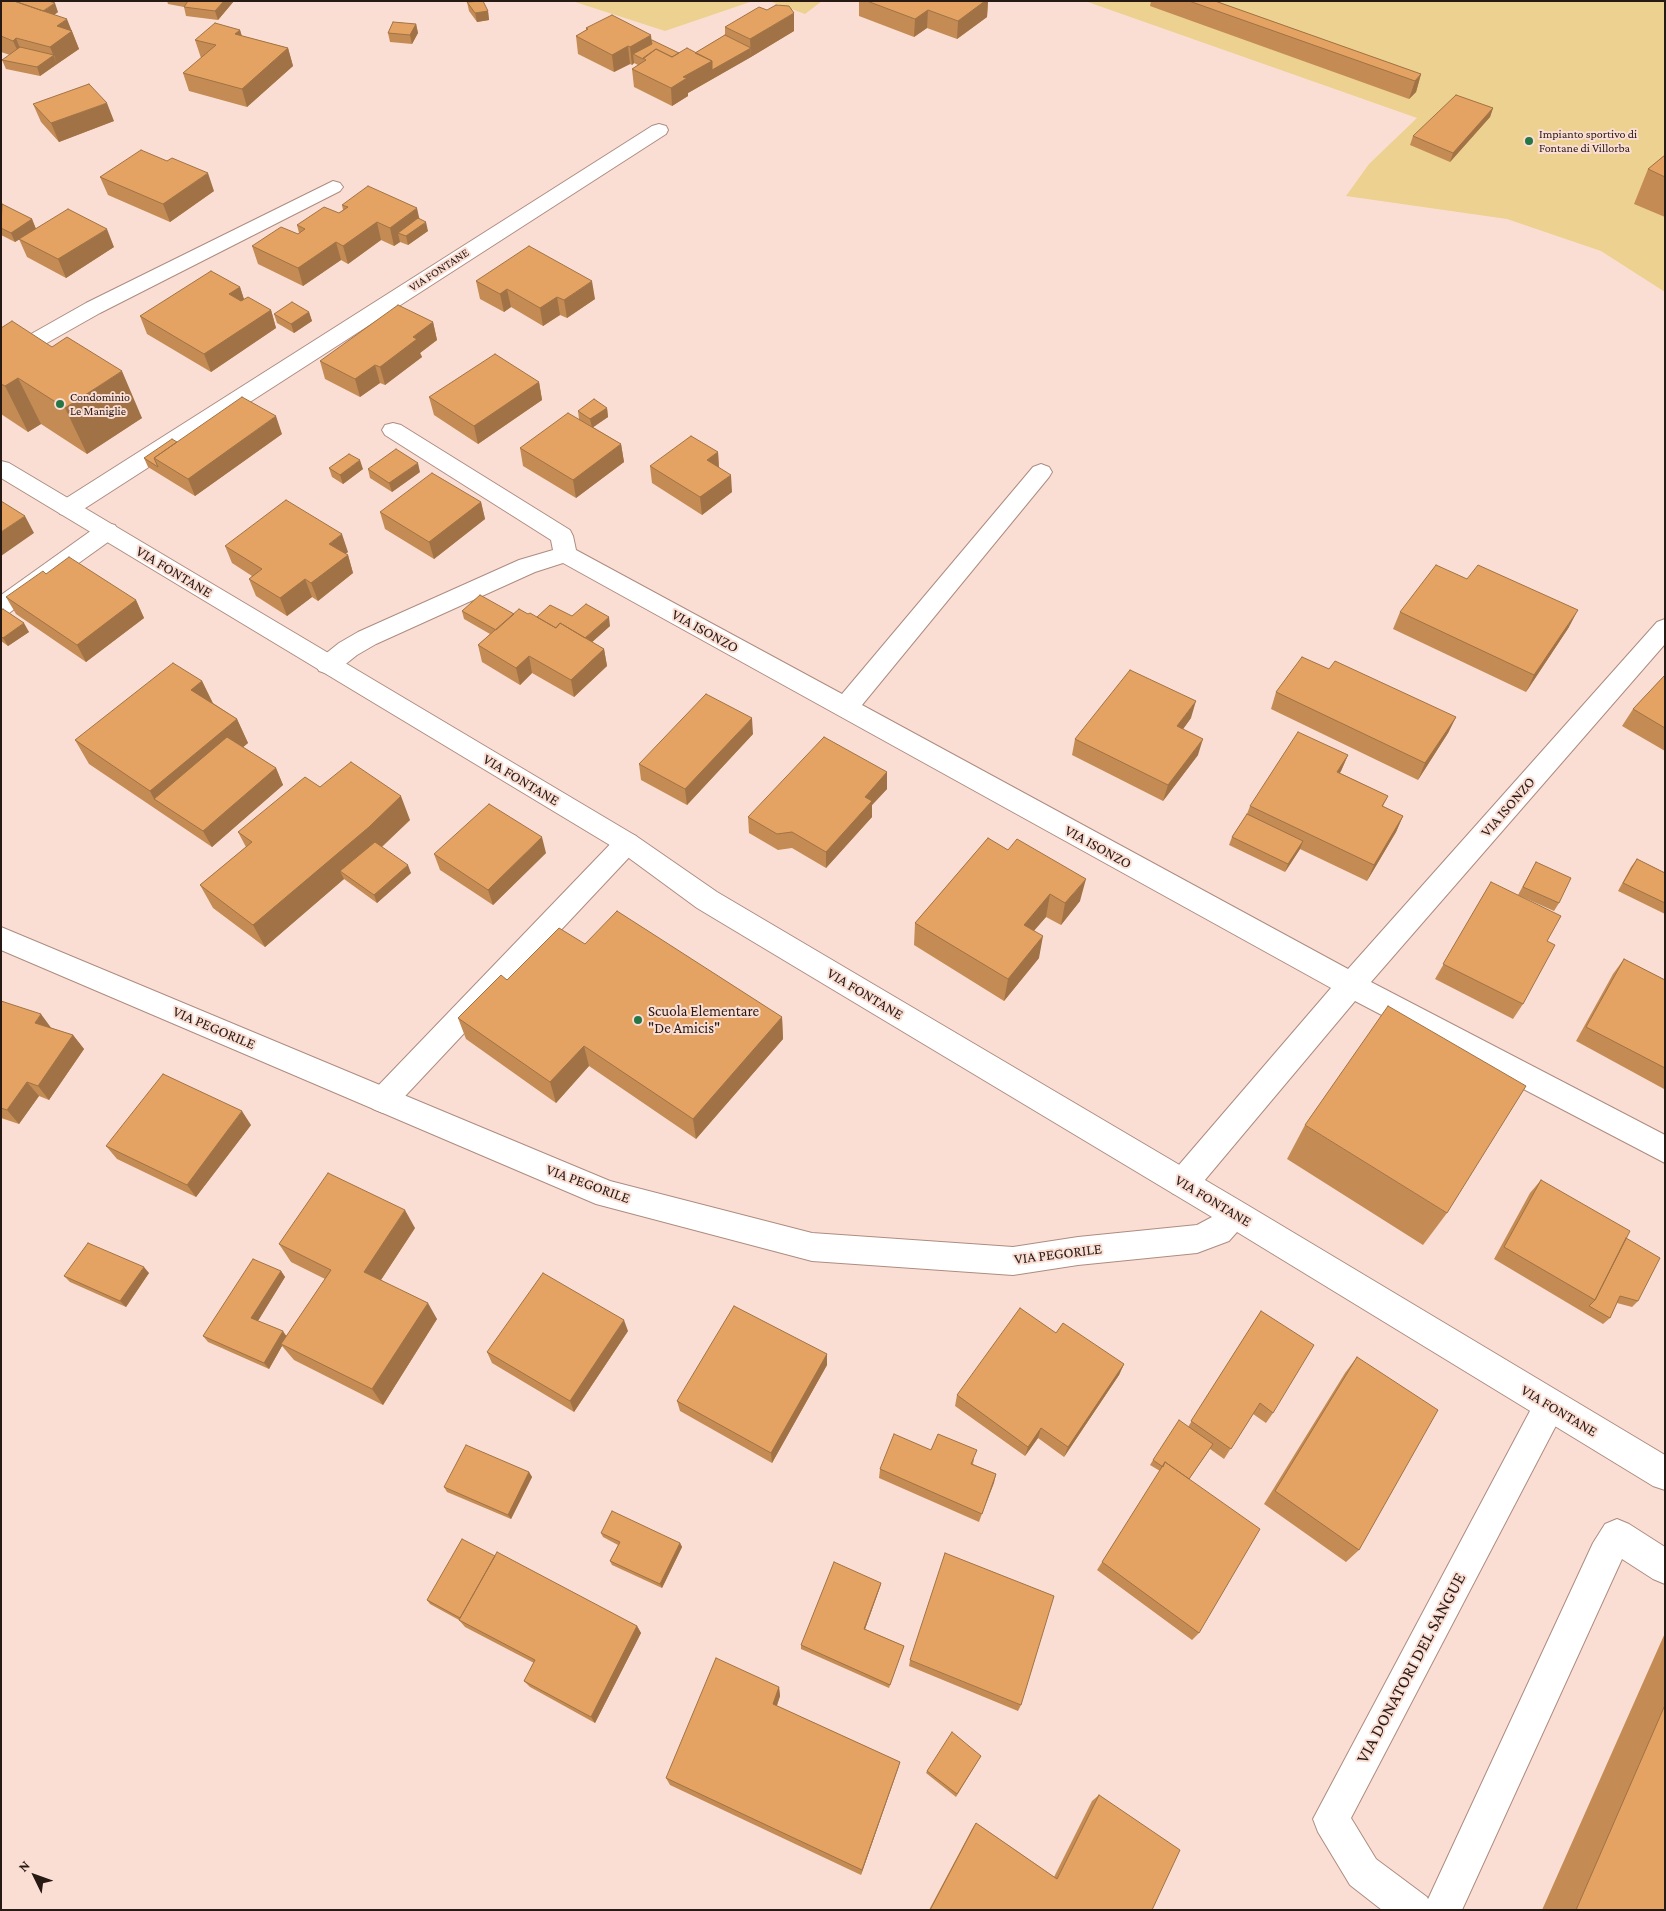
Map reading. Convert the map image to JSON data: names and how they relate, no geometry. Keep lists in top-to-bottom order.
{
  "streets": {
    "street": [
      "VIA FONTANE",
      "VIA ISONZO",
      "VIA PEGORILE",
      "VIA DONATORI DEL SANGUE"
    ]
  },
  "crossings": [
    ["VIA FONTANE", "VIA ISONZO"],
    ["VIA FONTANE", "VIA PEGORILE"],
    ["VIA FONTANE", "VIA DONATORI DEL SANGUE"]
  ],
  "places": ["Impianto sportivo di Fontane di Villorba", "Condominio Le Maniglie", "Scuola Elementare \"De Amicis\""],
  "north": "top left"
}
